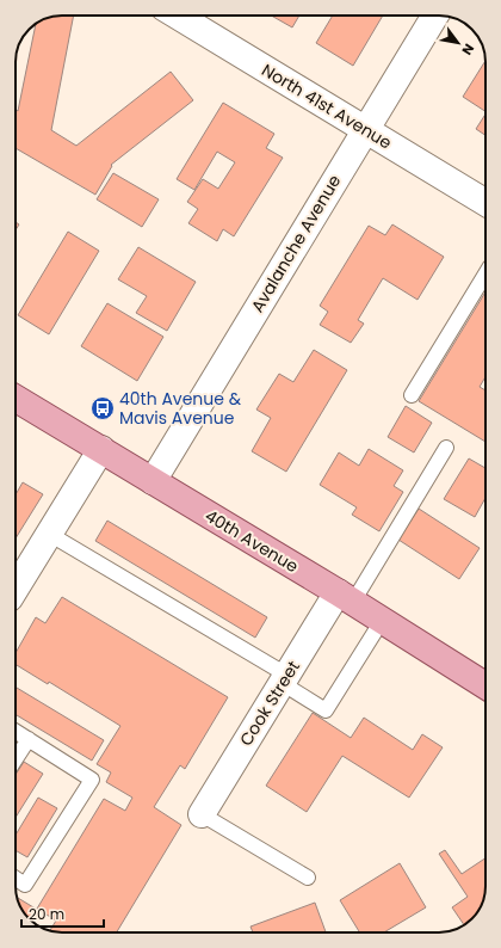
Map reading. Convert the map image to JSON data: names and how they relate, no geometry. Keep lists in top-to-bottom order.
{
  "streets": {
    "main road": ["40th Avenue"],
    "street": ["North 41st Avenue", "Avalanche Avenue", "Cook Street"]
  },
  "crossings": [
    ["North 41st Avenue", "Avalanche Avenue"],
    ["Avalanche Avenue", "40th Avenue"],
    ["40th Avenue", "Cook Street"]
  ],
  "places": {
    "bus stop": ["40th Avenue & Mavis Avenue"]
  },
  "scale_bar": "20 m",
  "north": "bottom right"
}
